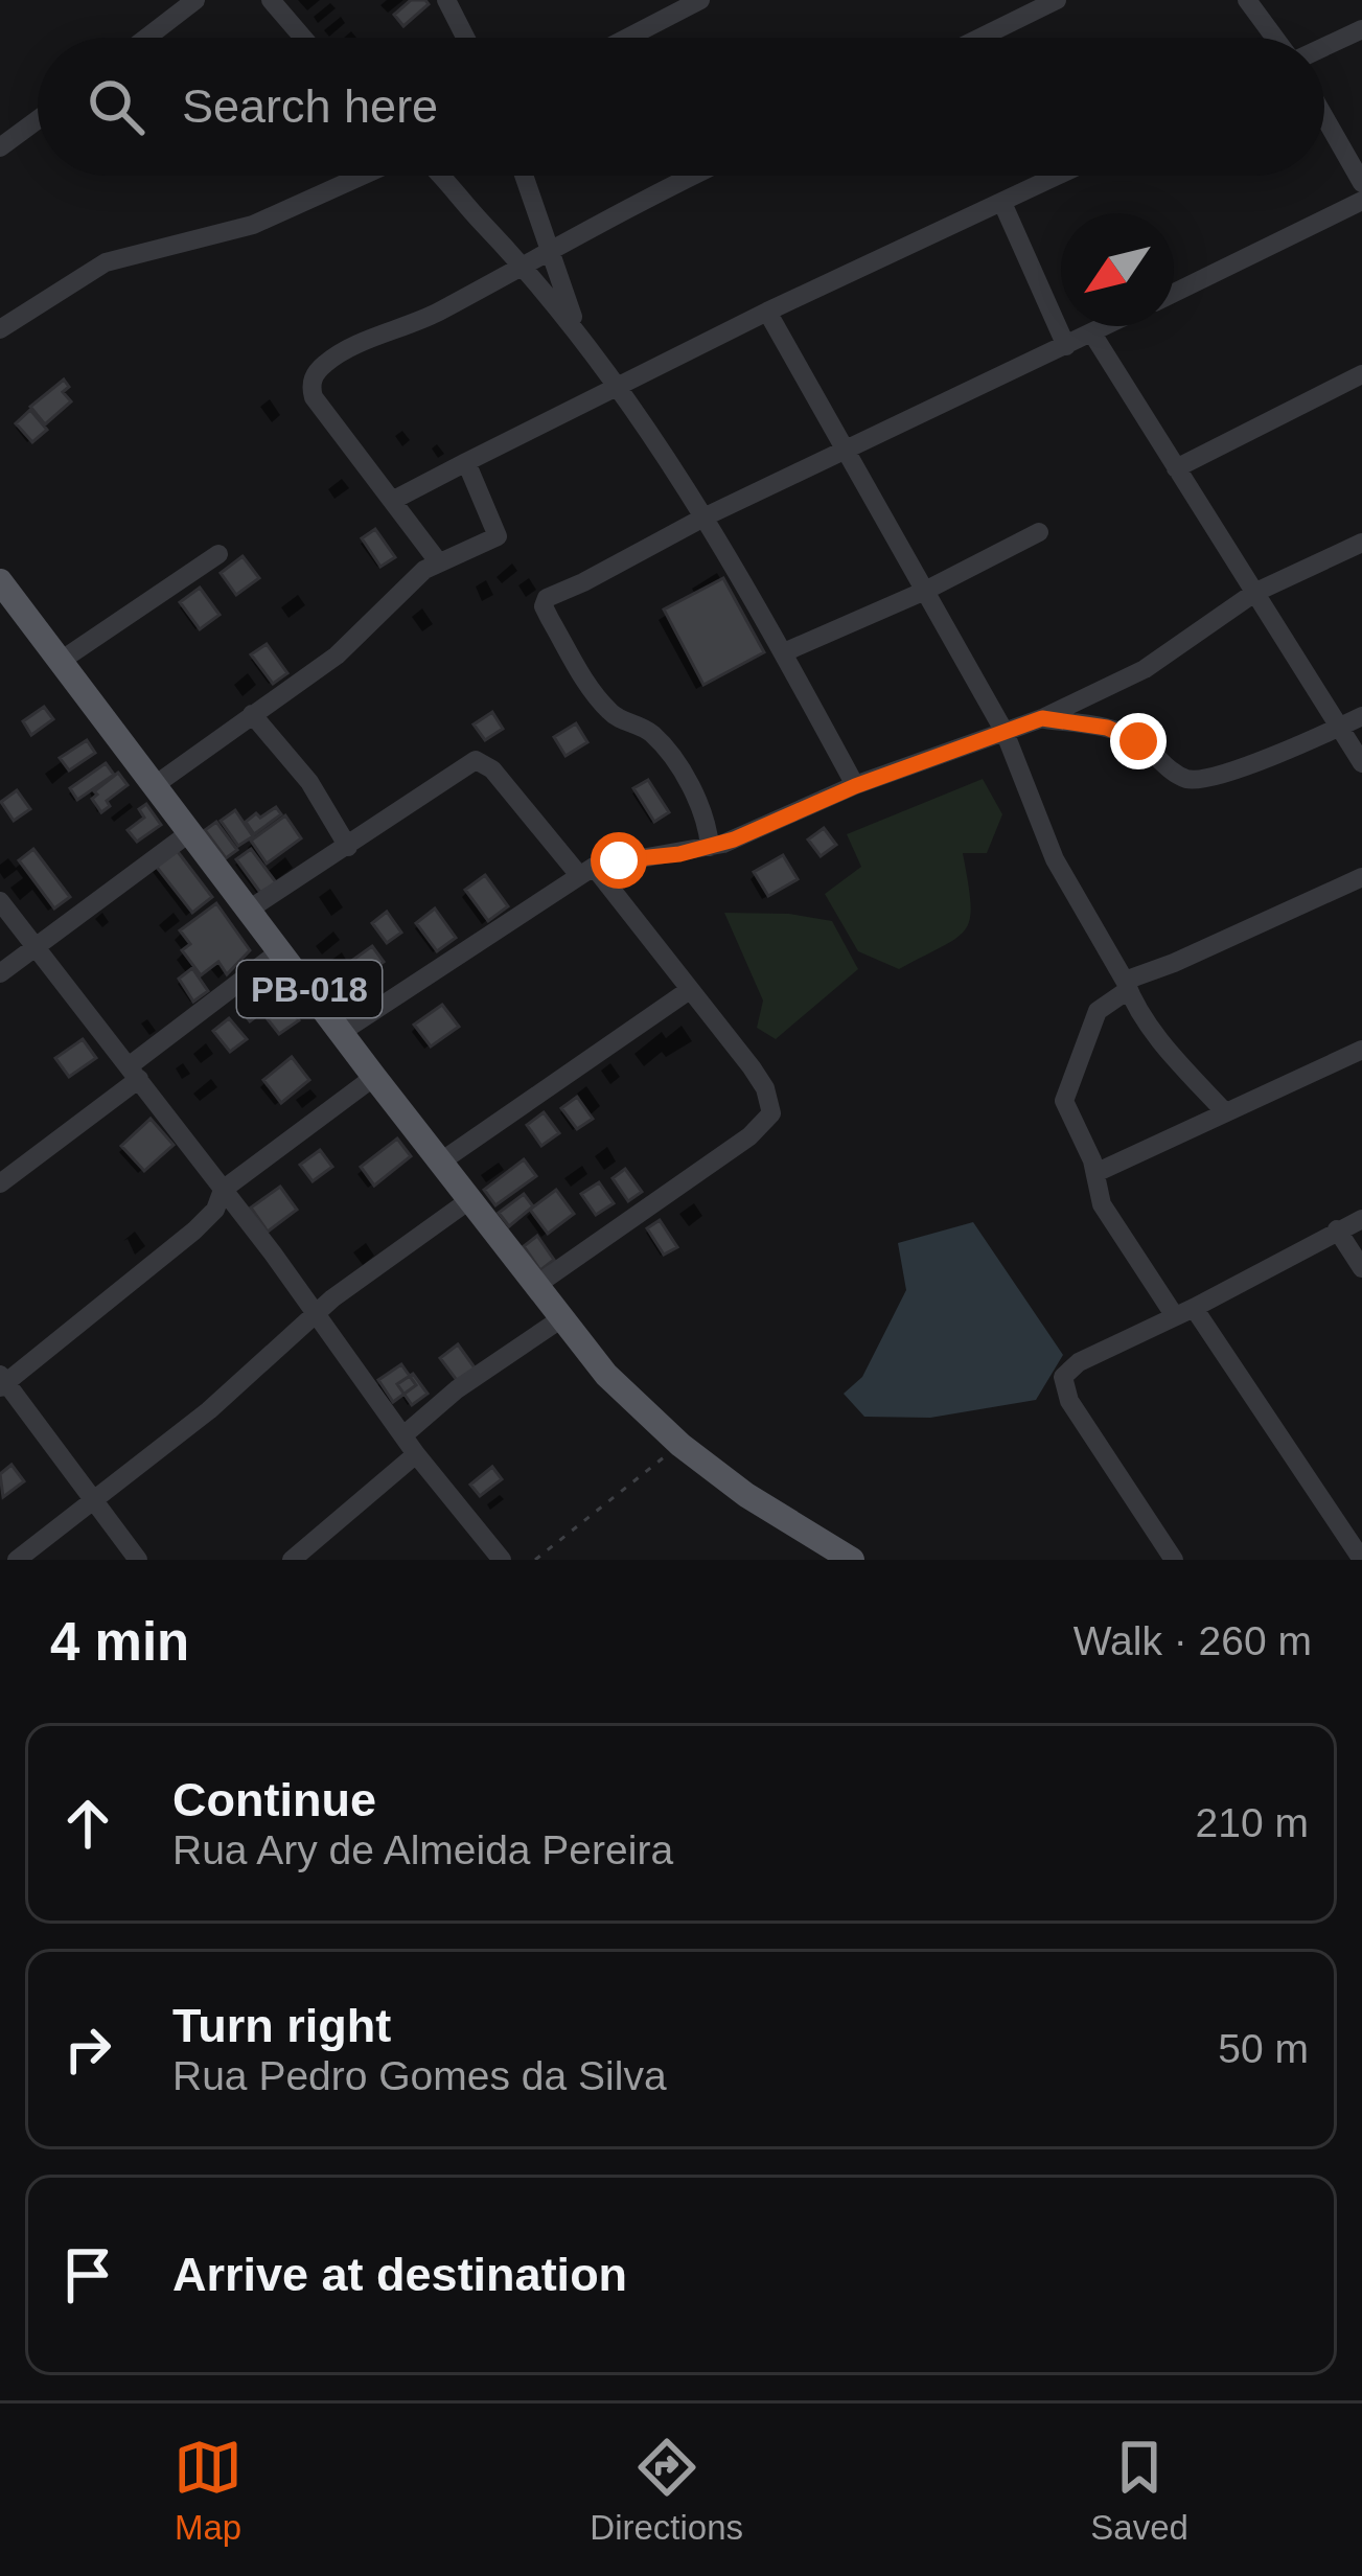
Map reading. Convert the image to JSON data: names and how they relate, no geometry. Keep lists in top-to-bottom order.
{
  "streets": {
    "main road": ["PB-018"]
  },
  "north": "bottom left",
  "page": {
    "search": "Search here",
    "heading": ["4 min", "Walk · 260 m"],
    "list": [
      ["Continue", "Rua Ary de Almeida Pereira", "210 m"],
      ["Turn right", "Rua Pedro Gomes da Silva", "50 m"],
      "Arrive at destination"
    ],
    "nav": ["Map", "Directions", "Saved"]
  }
}
